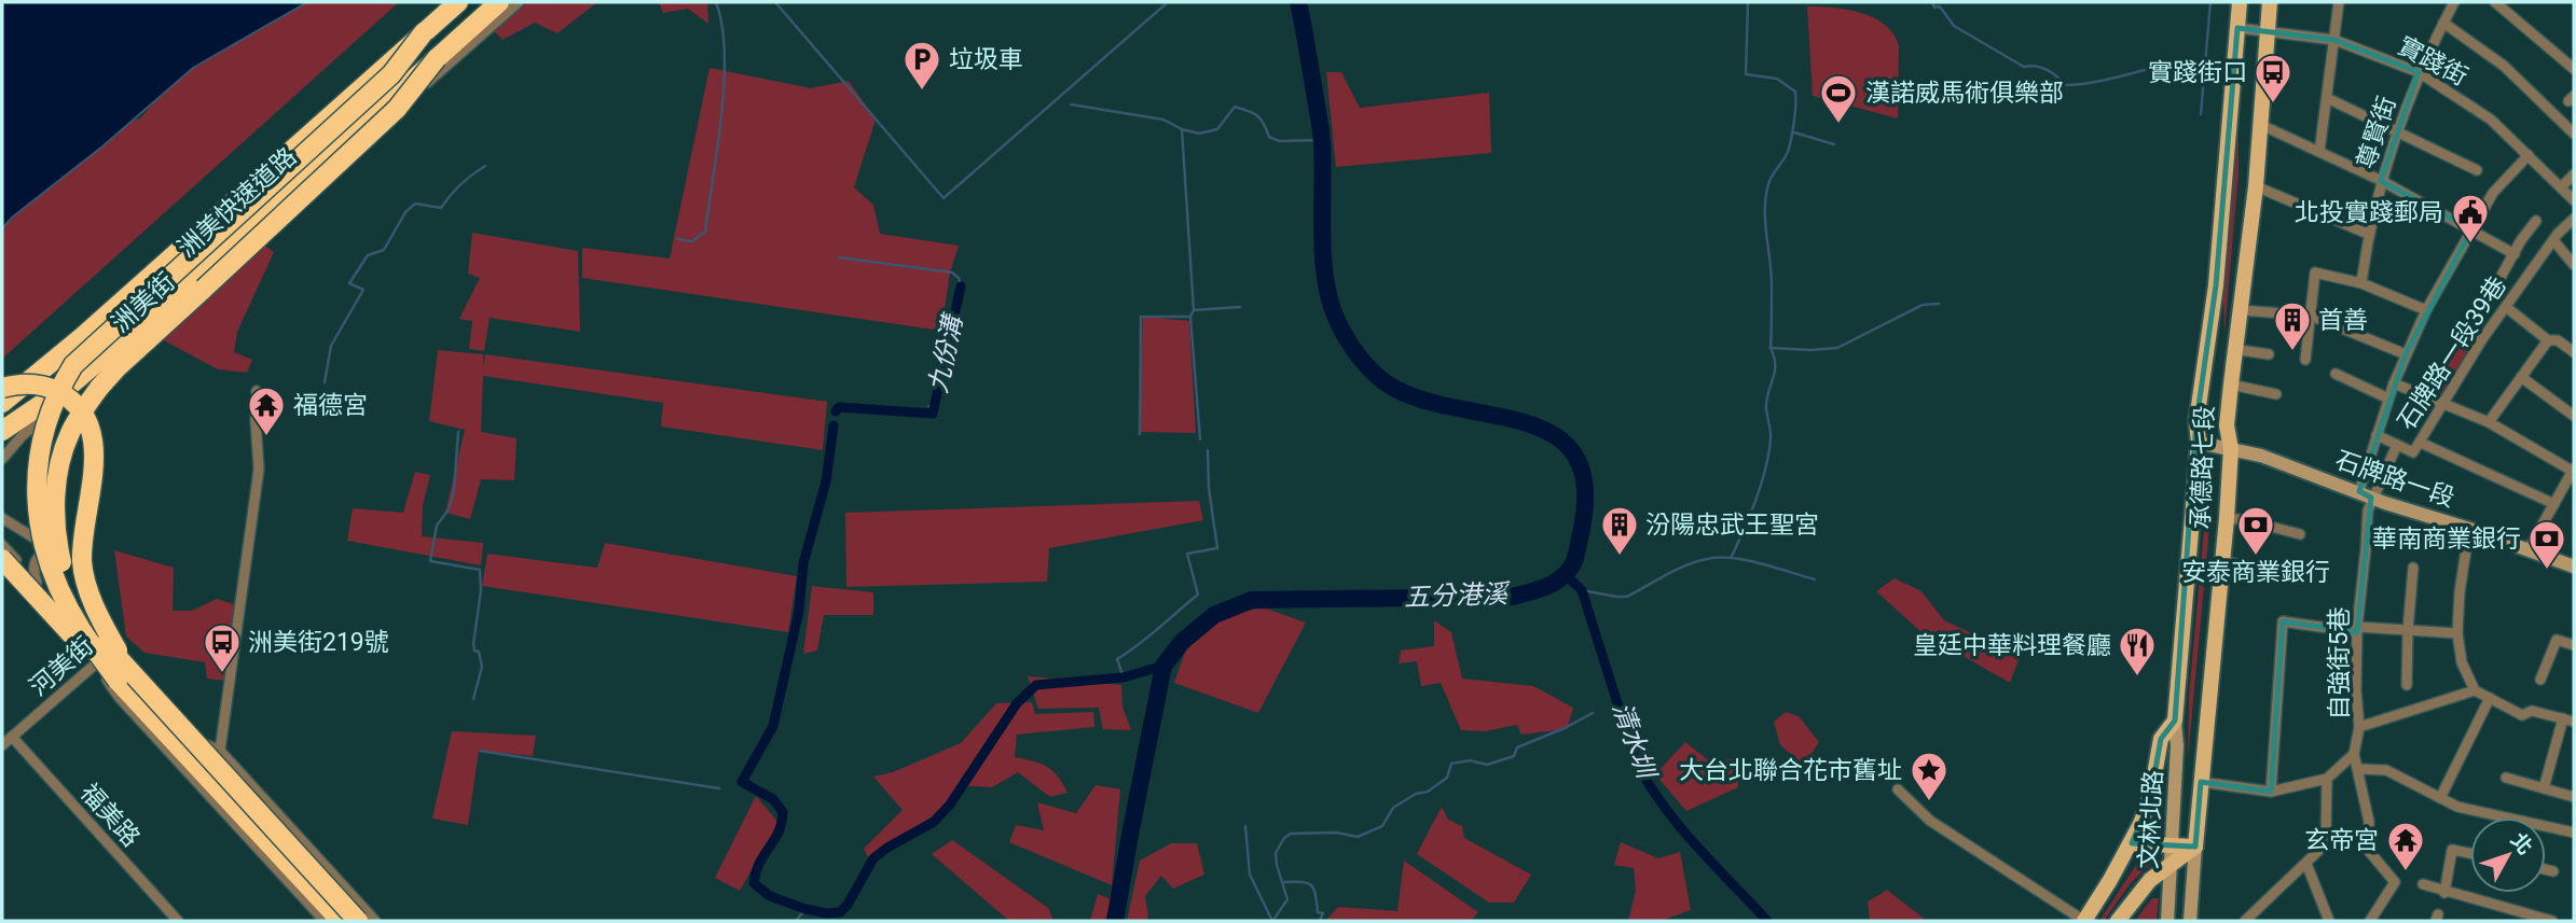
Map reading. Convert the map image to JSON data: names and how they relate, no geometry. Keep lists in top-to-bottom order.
{
  "streets": {
    "highway": ["洲美快速道路"],
    "main road": ["承德路七段"],
    "street": [
      "實踐街",
      "尊賢街",
      "洲美街",
      "石牌路一段39巷",
      "石牌路一段",
      "自強街5巷",
      "河美街",
      "福美路",
      "文林北路"
    ]
  },
  "crossings": [
    ["實踐街", "尊賢街"],
    ["實踐街", "承德路七段"],
    ["石牌路一段39巷", "石牌路一段"],
    ["石牌路一段39巷", "自強街5巷"],
    ["承德路七段", "石牌路一段"],
    ["承德路七段", "文林北路"],
    ["石牌路一段", "自強街5巷"],
    ["河美街", "福美路"]
  ],
  "water": ["九份溝", "五分港溪", "清水圳"],
  "places": {
    "parking": ["垃圾車"],
    "bus stop": ["實踐街口", "洲美街219號"],
    "sports": ["漢諾威馬術俱樂部"],
    "public building": ["北投實踐郵局"],
    "building": ["首善", "汾陽忠武王聖宮"],
    "temple": ["福德宮", "玄帝宮"],
    "bank": ["安泰商業銀行", "華南商業銀行"],
    "restaurant": ["皇廷中華料理餐廳"],
    "place": ["大台北聯合花市舊址"]
  },
  "north": "top right"
}
